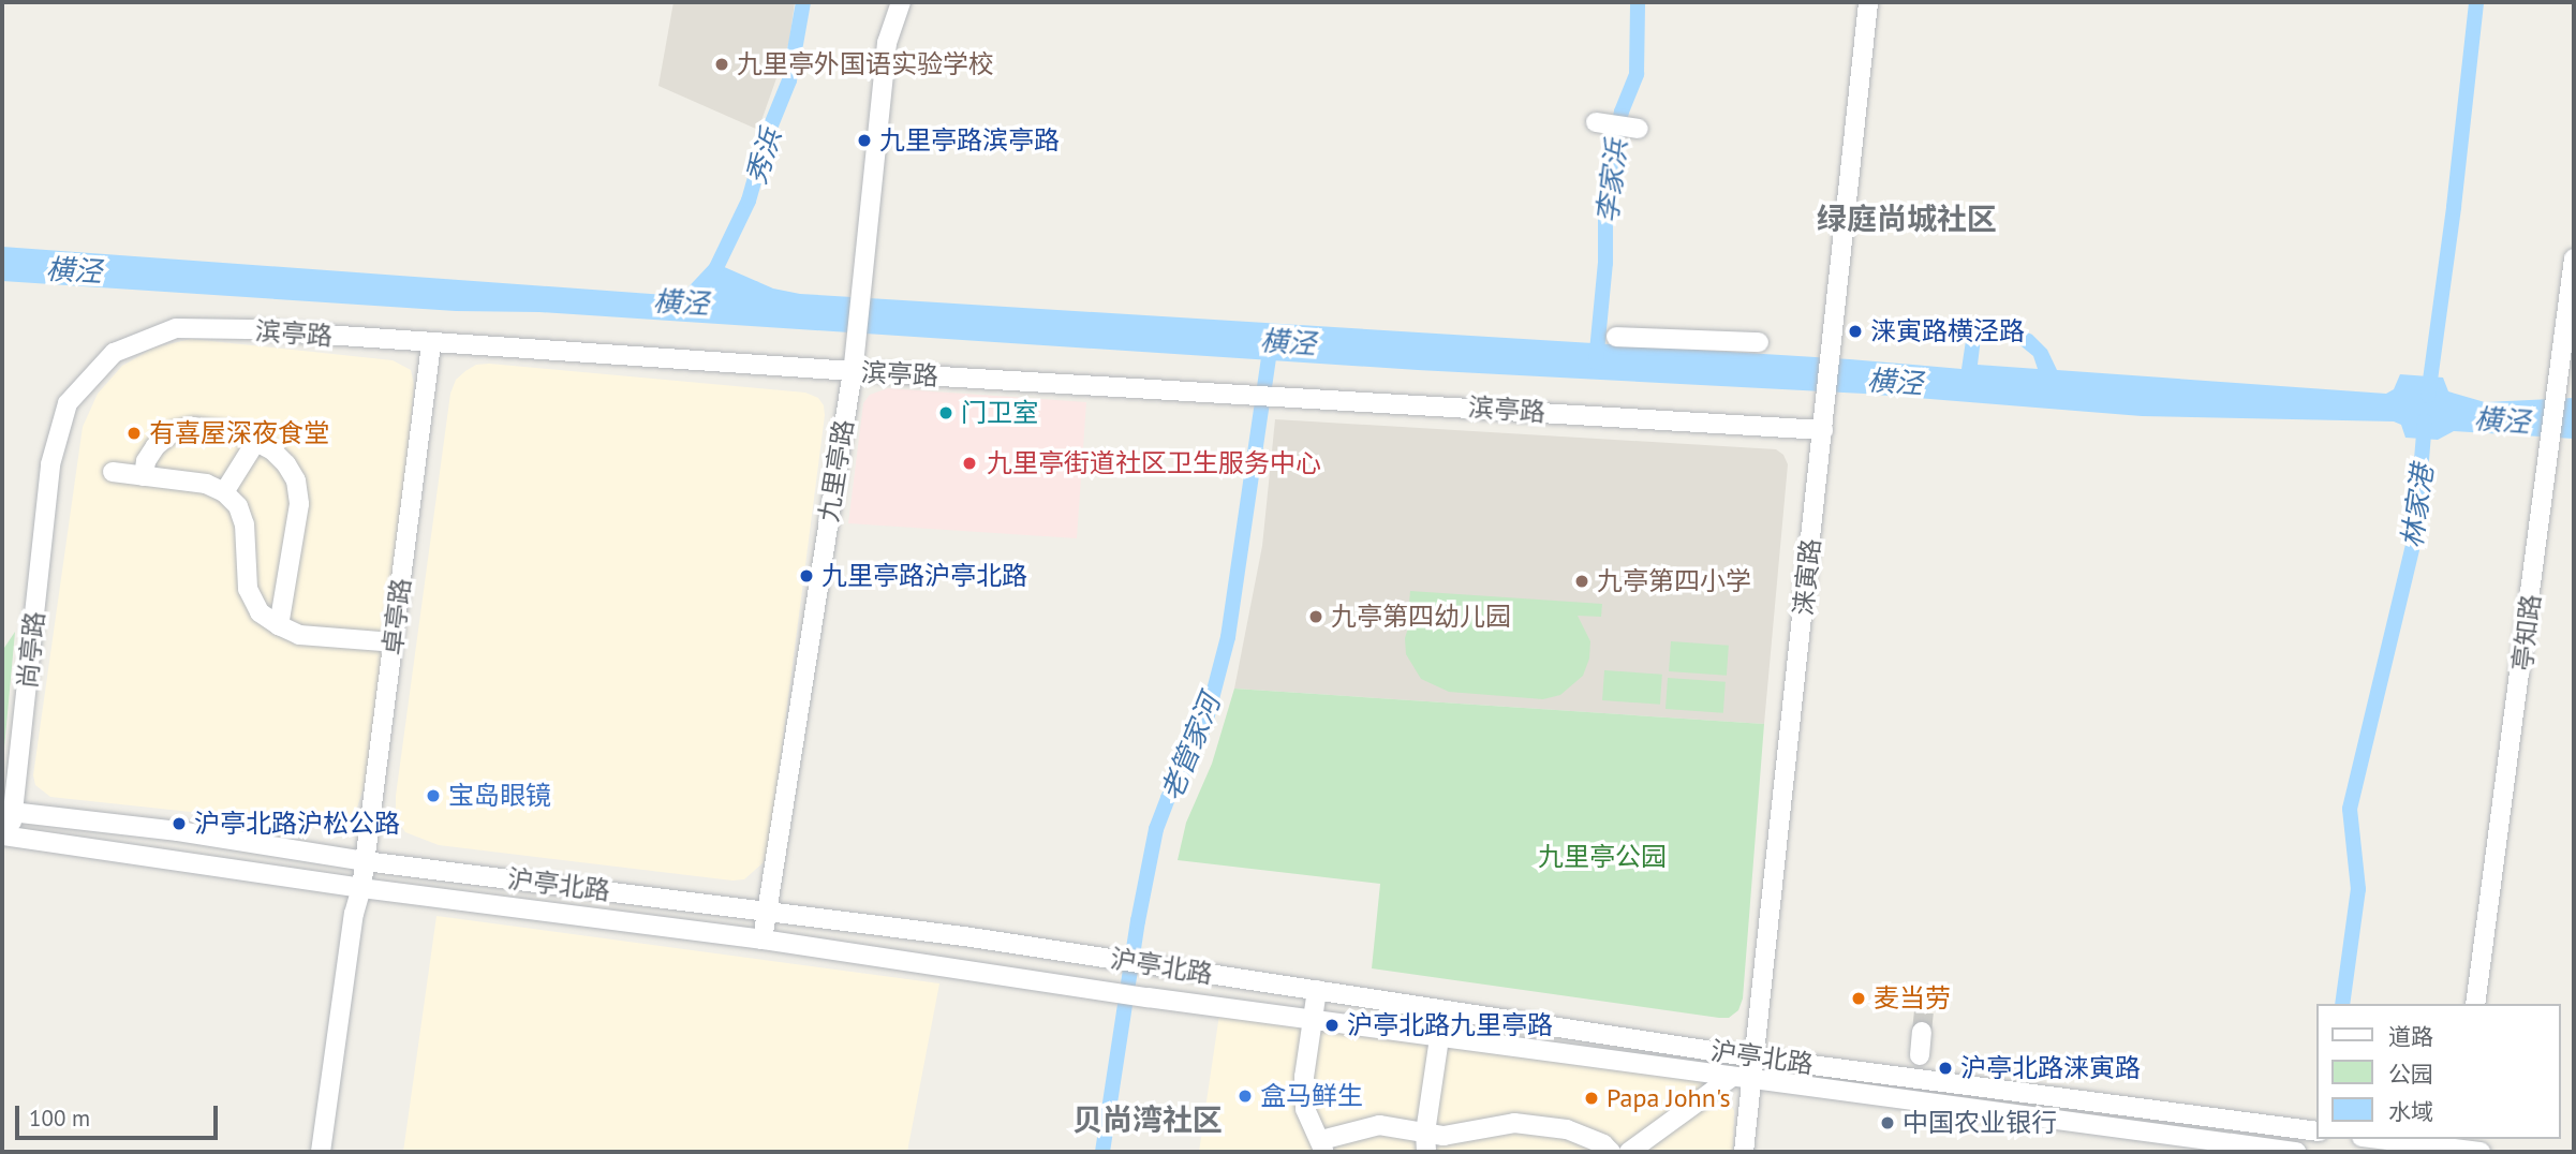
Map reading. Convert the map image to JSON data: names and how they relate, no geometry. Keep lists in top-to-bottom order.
{
  "streets": {
    "street": [
      "滨亭路",
      "九里亭路",
      "涞寅路",
      "卓亭路",
      "亭知路",
      "尚亭路",
      "沪亭北路"
    ]
  },
  "crossings": [
    ["滨亭路", "九里亭路"],
    ["滨亭路", "涞寅路"],
    ["滨亭路", "卓亭路"],
    ["滨亭路", "尚亭路"],
    ["九里亭路", "沪亭北路"],
    ["涞寅路", "沪亭北路"],
    ["卓亭路", "沪亭北路"],
    ["尚亭路", "沪亭北路"]
  ],
  "districts": ["绿庭尚城社区", "贝尚湾社区"],
  "water": [
    "秀浜",
    "李家浜",
    "横泾",
    "林家港",
    "老管家河"
  ],
  "parks": ["九里亭公园"],
  "places": [
    "九里亭外国语实验学校",
    "九里亭路滨亭路",
    "涞寅路横泾路",
    "门卫室",
    "有喜屋深夜食堂",
    "九里亭街道社区卫生服务中心",
    "九里亭路沪亭北路",
    "九亭第四小学",
    "九亭第四幼儿园",
    "宝岛眼镜",
    "沪亭北路沪松公路",
    "麦当劳",
    "沪亭北路九里亭路",
    "沪亭北路涞寅路",
    "盒马鲜生",
    "Papa John's",
    "中国农业银行"
  ],
  "legend": ["道路", "公园", "水域"],
  "scale_bar": "100 m"
}
